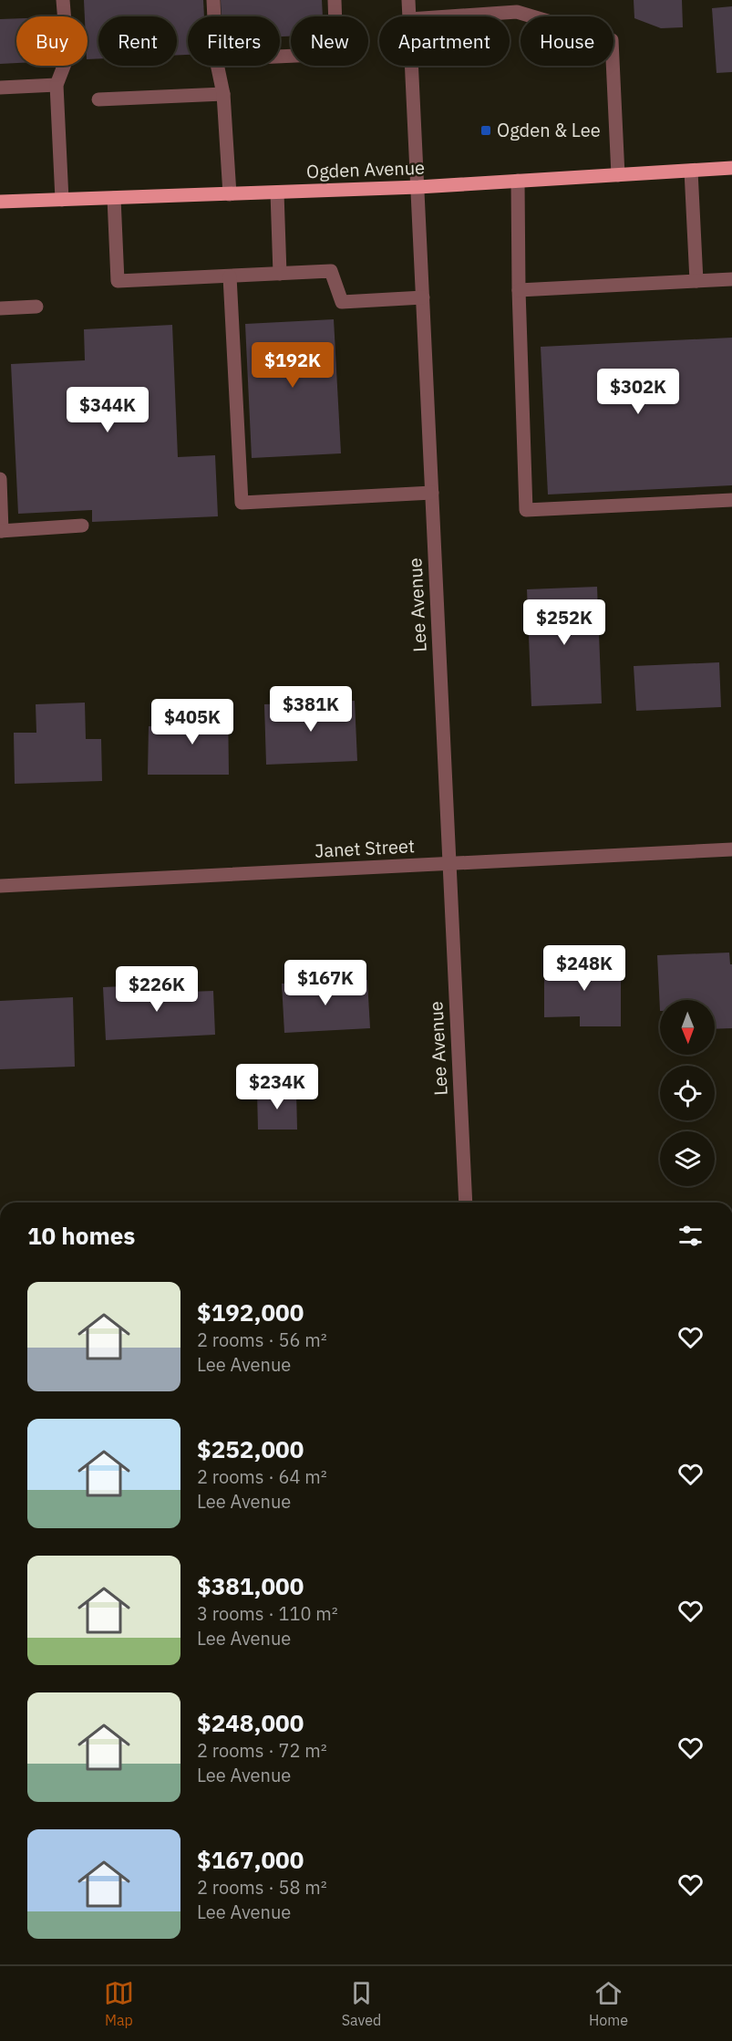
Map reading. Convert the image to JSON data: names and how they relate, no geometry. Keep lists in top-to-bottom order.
{
  "streets": {
    "main road": ["Ogden Avenue"],
    "street": ["Lee Avenue", "Janet Street"]
  },
  "crossings": [
    ["Ogden Avenue", "Lee Avenue"],
    ["Lee Avenue", "Janet Street"]
  ],
  "places": {
    "transit": ["Ogden & Lee"]
  },
  "north": "bottom",
  "page": {
    "chip": [
      "Buy",
      "Rent",
      "Filters",
      "New",
      "Apartment",
      "House"
    ],
    "price": [
      "$192K",
      "$302K",
      "$344K",
      "$252K",
      "$381K",
      "$405K",
      "$248K",
      "$167K",
      "$226K",
      "$234K"
    ],
    "heading": "10 homes",
    "list": [
      {
        "name": "$192,000",
        "note": "2 rooms · 56 m² · Lee Avenue"
      },
      {
        "name": "$252,000",
        "note": "2 rooms · 64 m² · Lee Avenue"
      },
      {
        "name": "$381,000",
        "note": "3 rooms · 110 m² · Lee Avenue"
      },
      {
        "name": "$248,000",
        "note": "2 rooms · 72 m² · Lee Avenue"
      },
      {
        "name": "$167,000",
        "note": "2 rooms · 58 m² · Lee Avenue"
      }
    ],
    "tabs": ["Map", "Saved", "Home"]
  }
}
